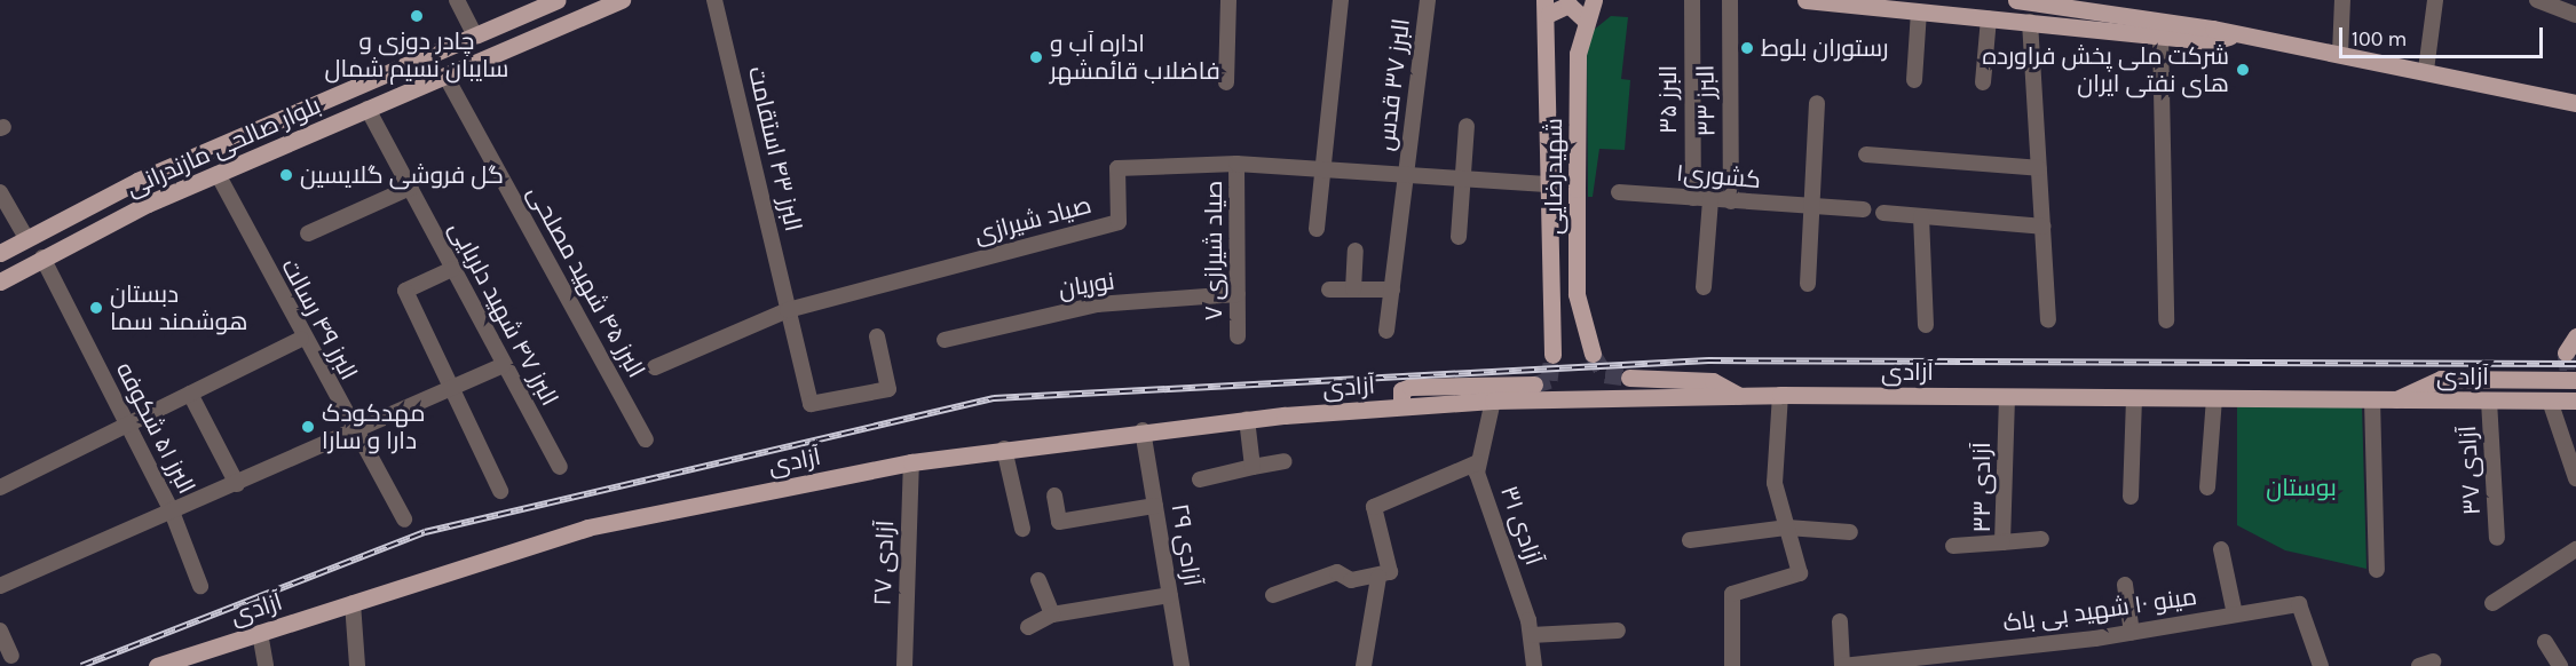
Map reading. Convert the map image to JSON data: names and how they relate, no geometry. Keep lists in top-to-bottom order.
{
  "streets": {
    "main road": ["بلوار صالحی مازندرانی", "شهیدرضایی", "آزادی"],
    "street": [
      "البرز ۳۷ قدس",
      "البرز ۳۵",
      "البرز ۳۳",
      "البرز ۴۳ استقامت",
      "کشوری۱",
      "صیاد شیرازی",
      "صیاد شیرازی ۷",
      "البرز ۴۵ شهید مصلحی",
      "نوریان",
      "البرز ۴۷ شهید دلربایی",
      "البرز ۴۹ رسالت",
      "البرز ۵۱ شکوفه",
      "آزادی ۳۷",
      "آزادی ۳۳",
      "آزادی ۳۱",
      "آزادی ۲۹",
      "آزادی ۲۷",
      "مینو ۱۰ شهید بی باک"
    ]
  },
  "crossings": [
    ["البرز ۳۷ قدس", "صیاد شیرازی"],
    ["البرز ۳۵", "کشوری۱"],
    ["البرز ۳۳", "کشوری۱"],
    ["بلوار صالحی مازندرانی", "البرز ۴۵ شهید مصلحی"],
    ["بلوار صالحی مازندرانی", "البرز ۴۷ شهید دلربایی"],
    ["بلوار صالحی مازندرانی", "البرز ۴۹ رسالت"],
    ["بلوار صالحی مازندرانی", "البرز ۵۱ شکوفه"],
    ["البرز ۴۳ استقامت", "صیاد شیرازی"],
    ["شهیدرضایی", "صیاد شیرازی"],
    ["صیاد شیرازی", "صیاد شیرازی ۷"],
    ["صیاد شیرازی ۷", "نوریان"],
    ["آزادی", "آزادی ۳۷"],
    ["آزادی", "آزادی ۳۳"],
    ["آزادی", "آزادی ۳۱"],
    ["آزادی", "آزادی ۲۹"],
    ["آزادی", "آزادی ۲۷"]
  ],
  "parks": ["بوستان"],
  "places": [
    "چادر دوزی و سایبان نسیم شمال",
    "رستوران بلوط",
    "اداره آب و فاضلاب قائمشهر",
    "شرکت ملی پخش فراورده های نفتی ایران",
    "گل فروشی گلایسین",
    "دبستان هوشمند سما",
    "مهدکودک دارا و سارا"
  ],
  "scale_bar": "100 m"
}
